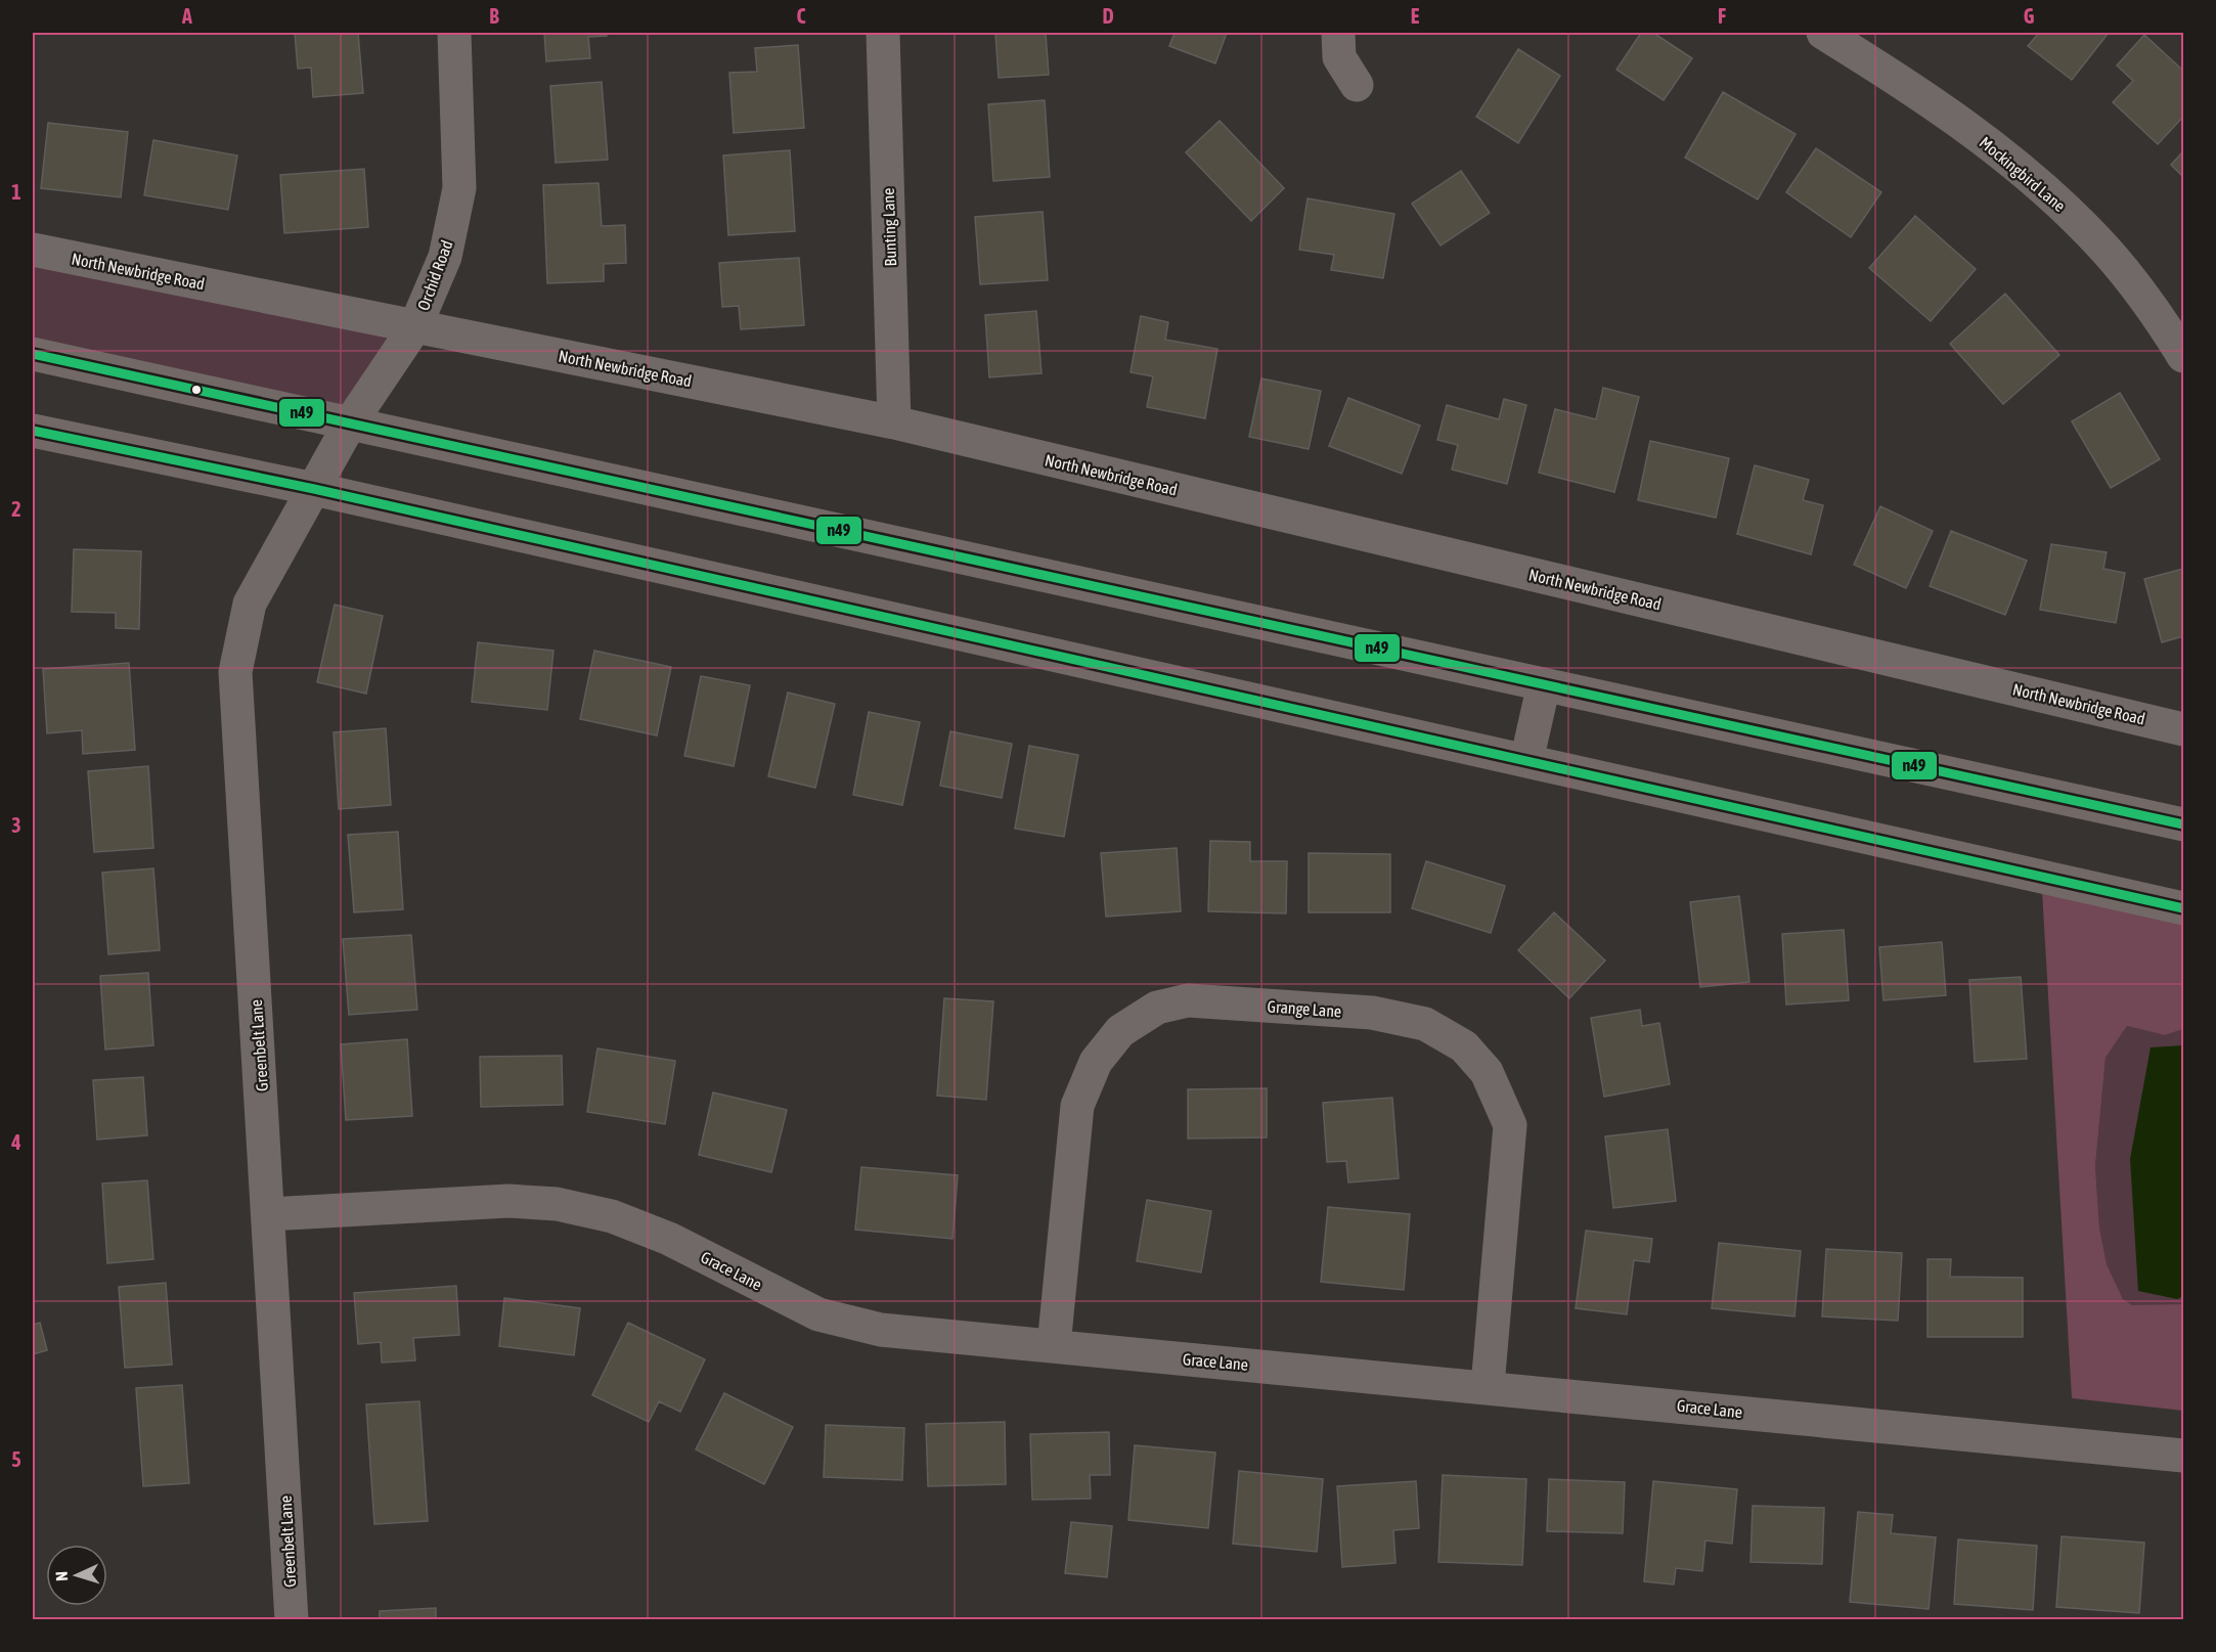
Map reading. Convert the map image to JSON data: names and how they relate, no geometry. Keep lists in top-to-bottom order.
{
  "streets": {
    "street": [
      "Mockingbird Lane",
      "Bunting Lane",
      "North Newbridge Road",
      "Orchid Road",
      "Grange Lane",
      "Greenbelt Lane",
      "Grace Lane"
    ]
  },
  "crossings": [
    ["Bunting Lane", "North Newbridge Road"],
    ["North Newbridge Road", "Orchid Road"],
    ["Orchid Road", "Greenbelt Lane"],
    ["Grange Lane", "Grace Lane"],
    ["Greenbelt Lane", "Grace Lane"]
  ],
  "lines": ["transit line n49"],
  "north": "left",
  "grid": {
    "columns": [
      "A",
      "B",
      "C",
      "D",
      "E",
      "F",
      "G"
    ],
    "rows": [
      "1",
      "2",
      "3",
      "4",
      "5"
    ]
  }
}
